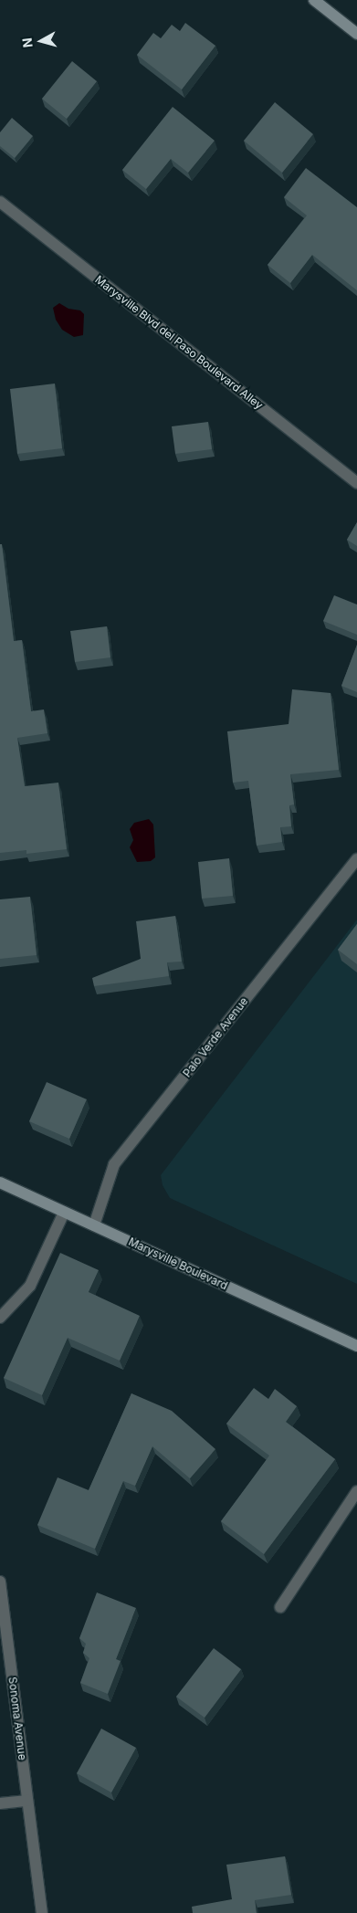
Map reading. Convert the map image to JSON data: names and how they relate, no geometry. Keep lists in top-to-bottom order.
{
  "streets": {
    "main road": ["Marysville Boulevard"],
    "street": ["Marysville Blvd del Paso Boulevard Alley", "Palo Verde Avenue", "Sonoma Avenue"]
  },
  "crossings": [
    ["Palo Verde Avenue", "Marysville Boulevard"]
  ],
  "north": "left"
}
